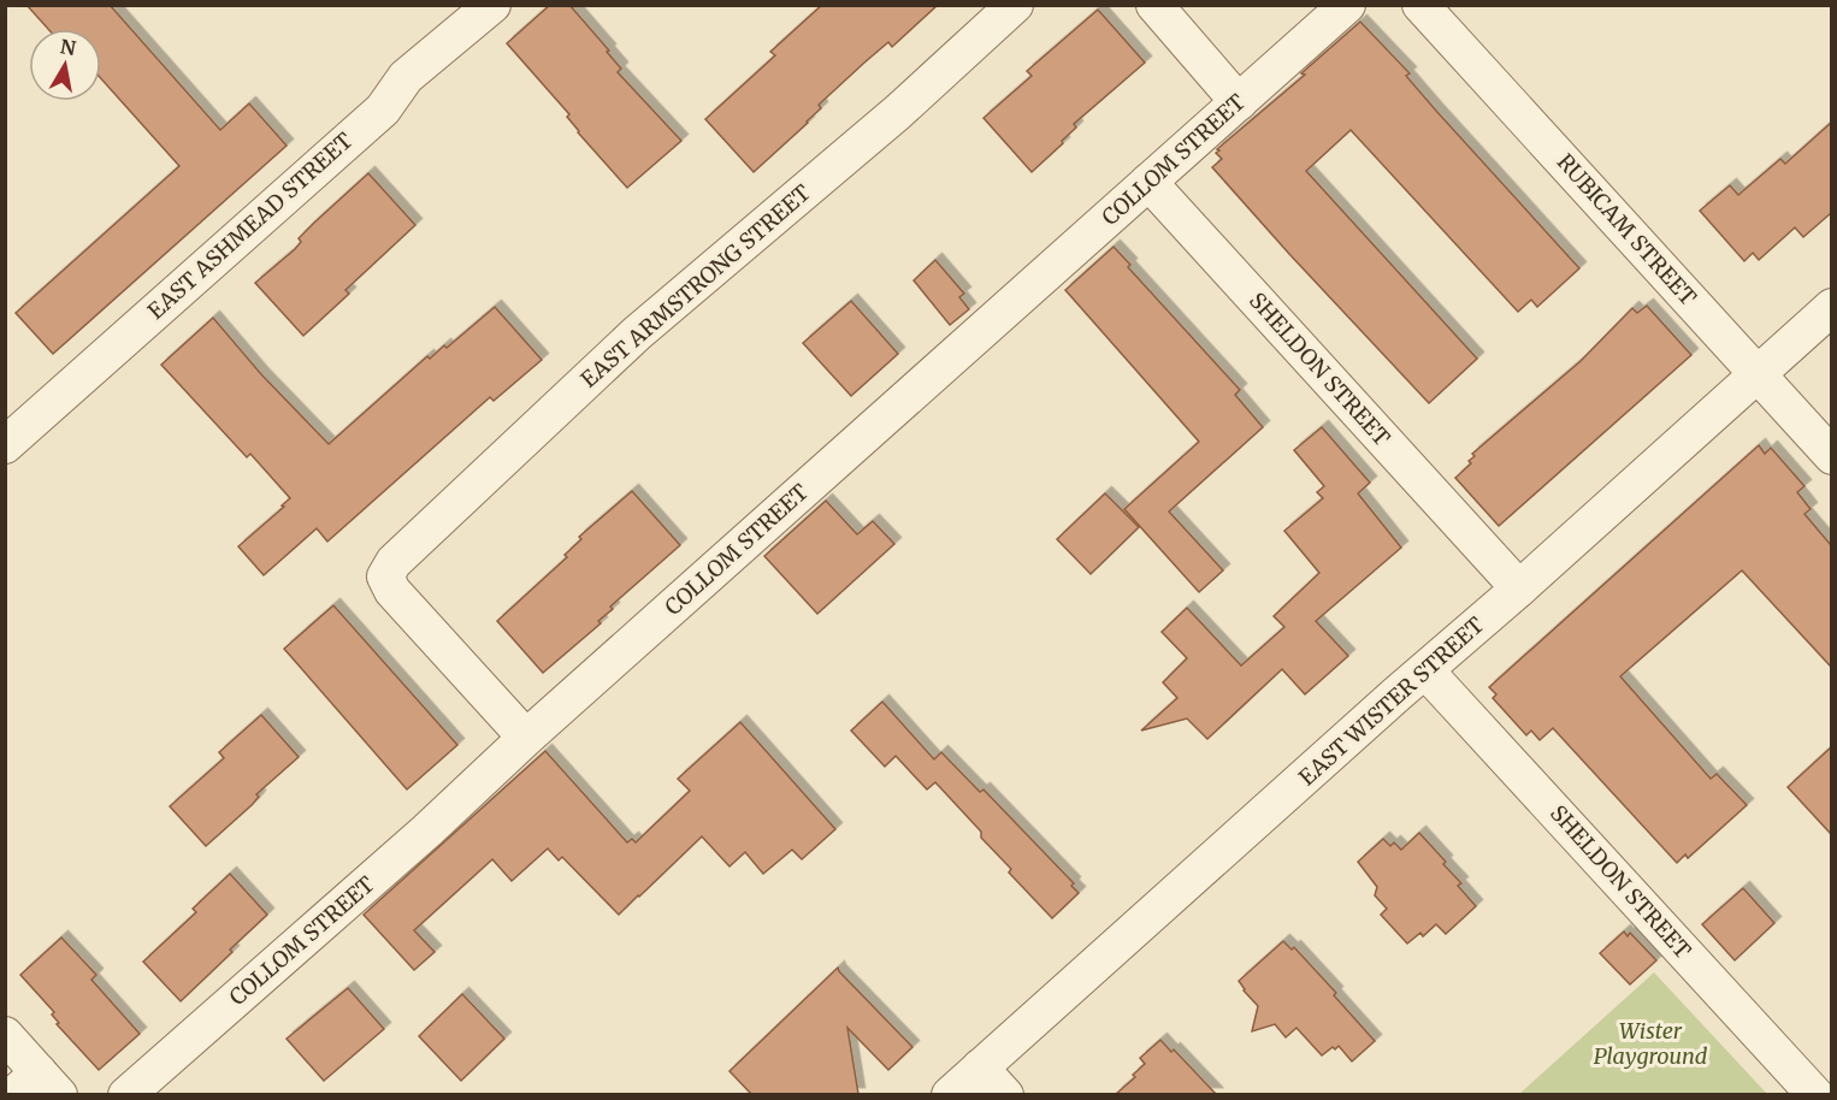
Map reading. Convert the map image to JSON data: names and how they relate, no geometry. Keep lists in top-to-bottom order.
{
  "streets": {
    "street": [
      "COLLOM STREET",
      "EAST ASHMEAD STREET",
      "RUBICAM STREET",
      "EAST ARMSTRONG STREET",
      "SHELDON STREET",
      "EAST WISTER STREET"
    ]
  },
  "crossings": [
    ["COLLOM STREET", "EAST ARMSTRONG STREET"],
    ["COLLOM STREET", "SHELDON STREET"],
    ["RUBICAM STREET", "EAST WISTER STREET"],
    ["SHELDON STREET", "EAST WISTER STREET"]
  ],
  "parks": ["Wister Playground"],
  "north": "top"
}
